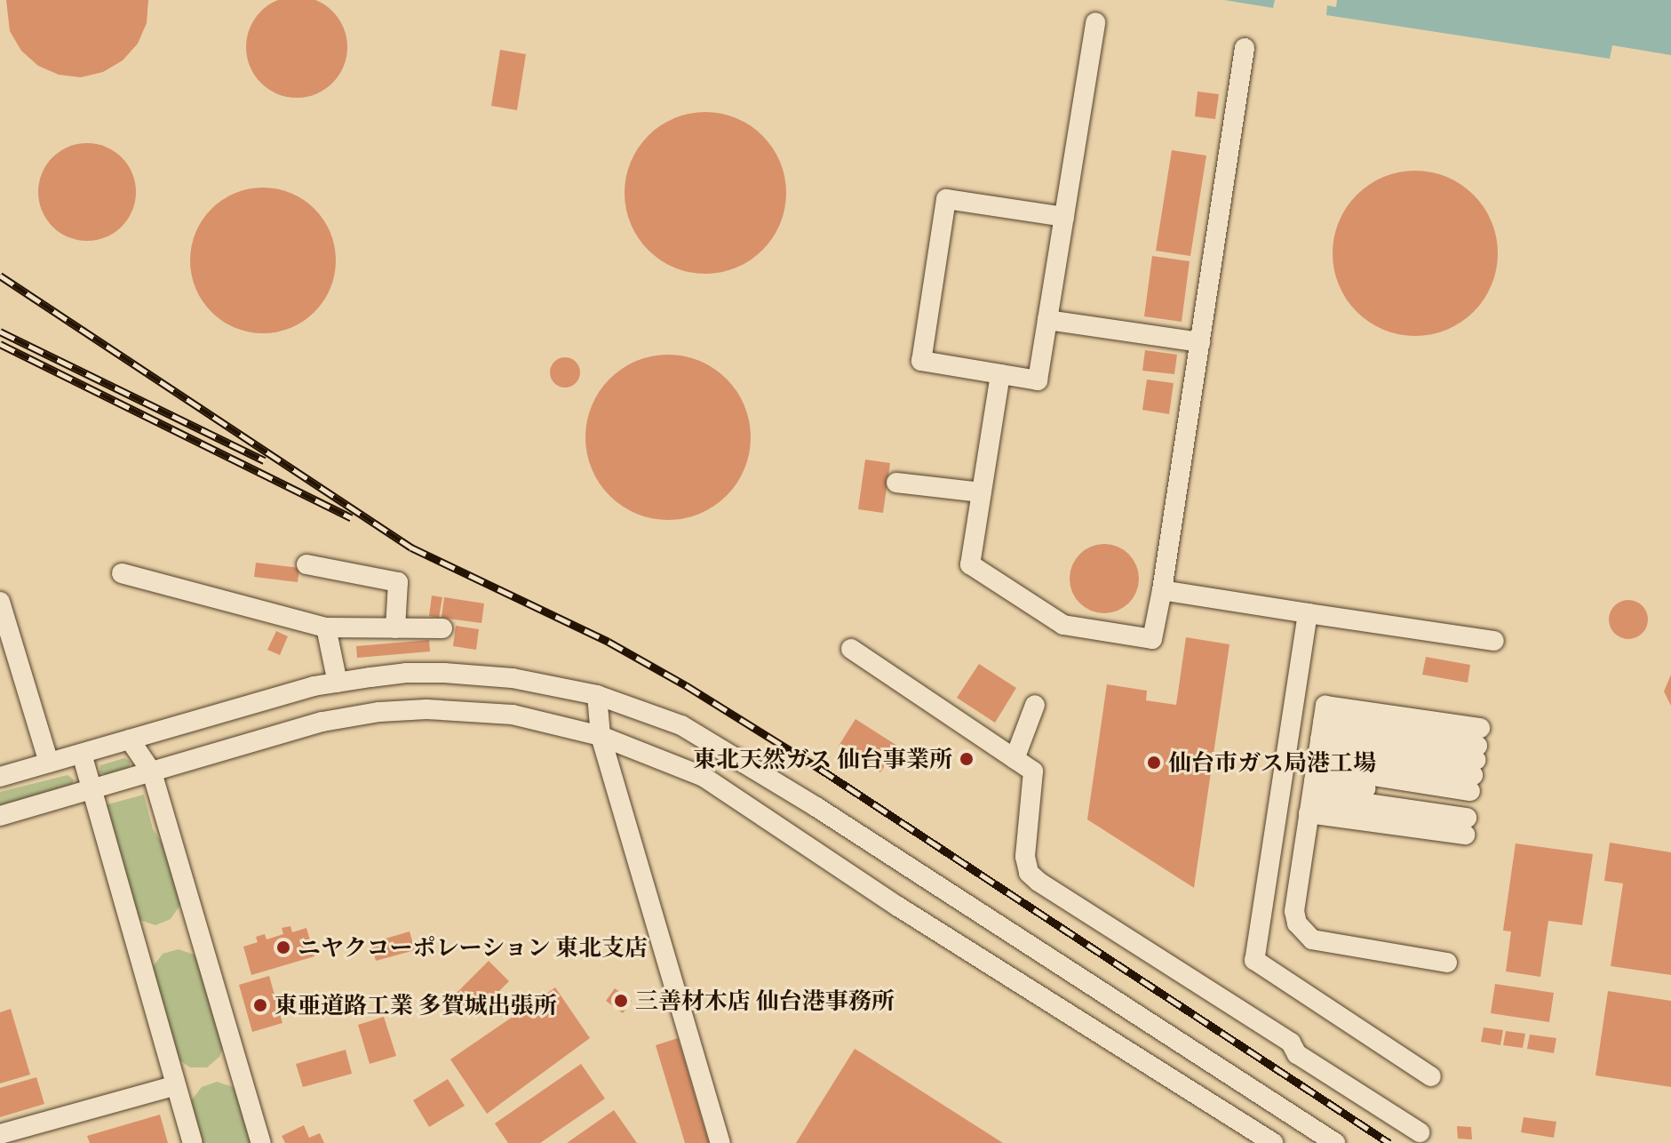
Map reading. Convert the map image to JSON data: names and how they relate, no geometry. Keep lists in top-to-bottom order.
{
  "places": [
    "東北天然ガス 仙台事業所",
    "仙台市ガス局港工場",
    "ニヤクコーポレーション 東北支店",
    "三善材木店 仙台港事務所",
    "東亜道路工業 多賀城出張所"
  ]
}
